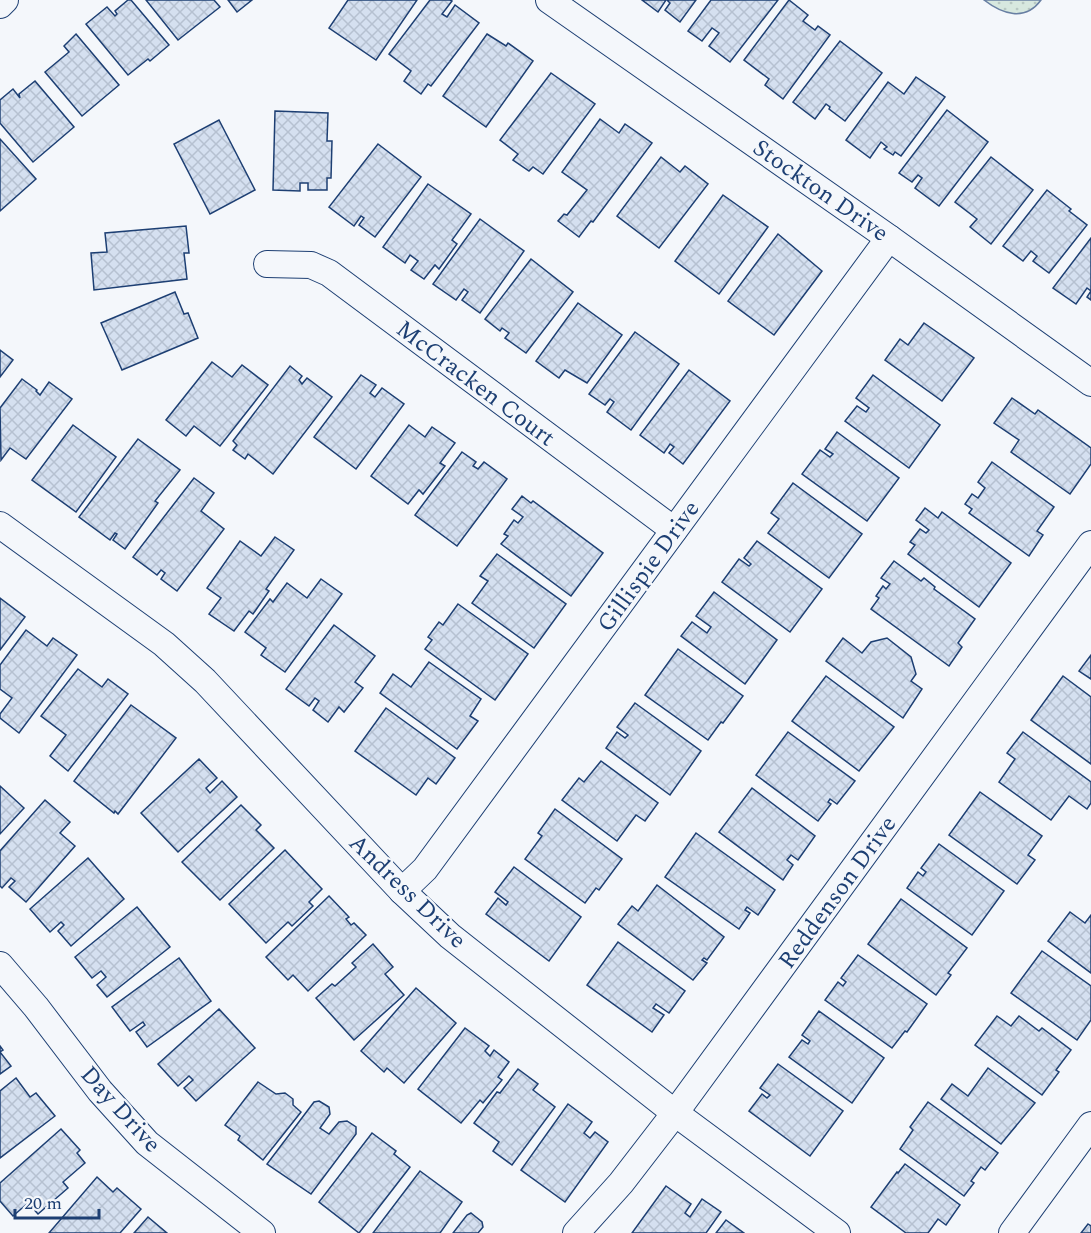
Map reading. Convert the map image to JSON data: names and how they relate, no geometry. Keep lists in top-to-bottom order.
{
  "streets": {
    "street": [
      "Stockton Drive",
      "McCracken Court",
      "Gillispie Drive",
      "Andress Drive",
      "Reddenson Drive",
      "Day Drive"
    ]
  },
  "crossings": [
    ["Stockton Drive", "Gillispie Drive"],
    ["McCracken Court", "Gillispie Drive"],
    ["Gillispie Drive", "Andress Drive"],
    ["Andress Drive", "Reddenson Drive"]
  ],
  "scale_bar": "20 m"
}
